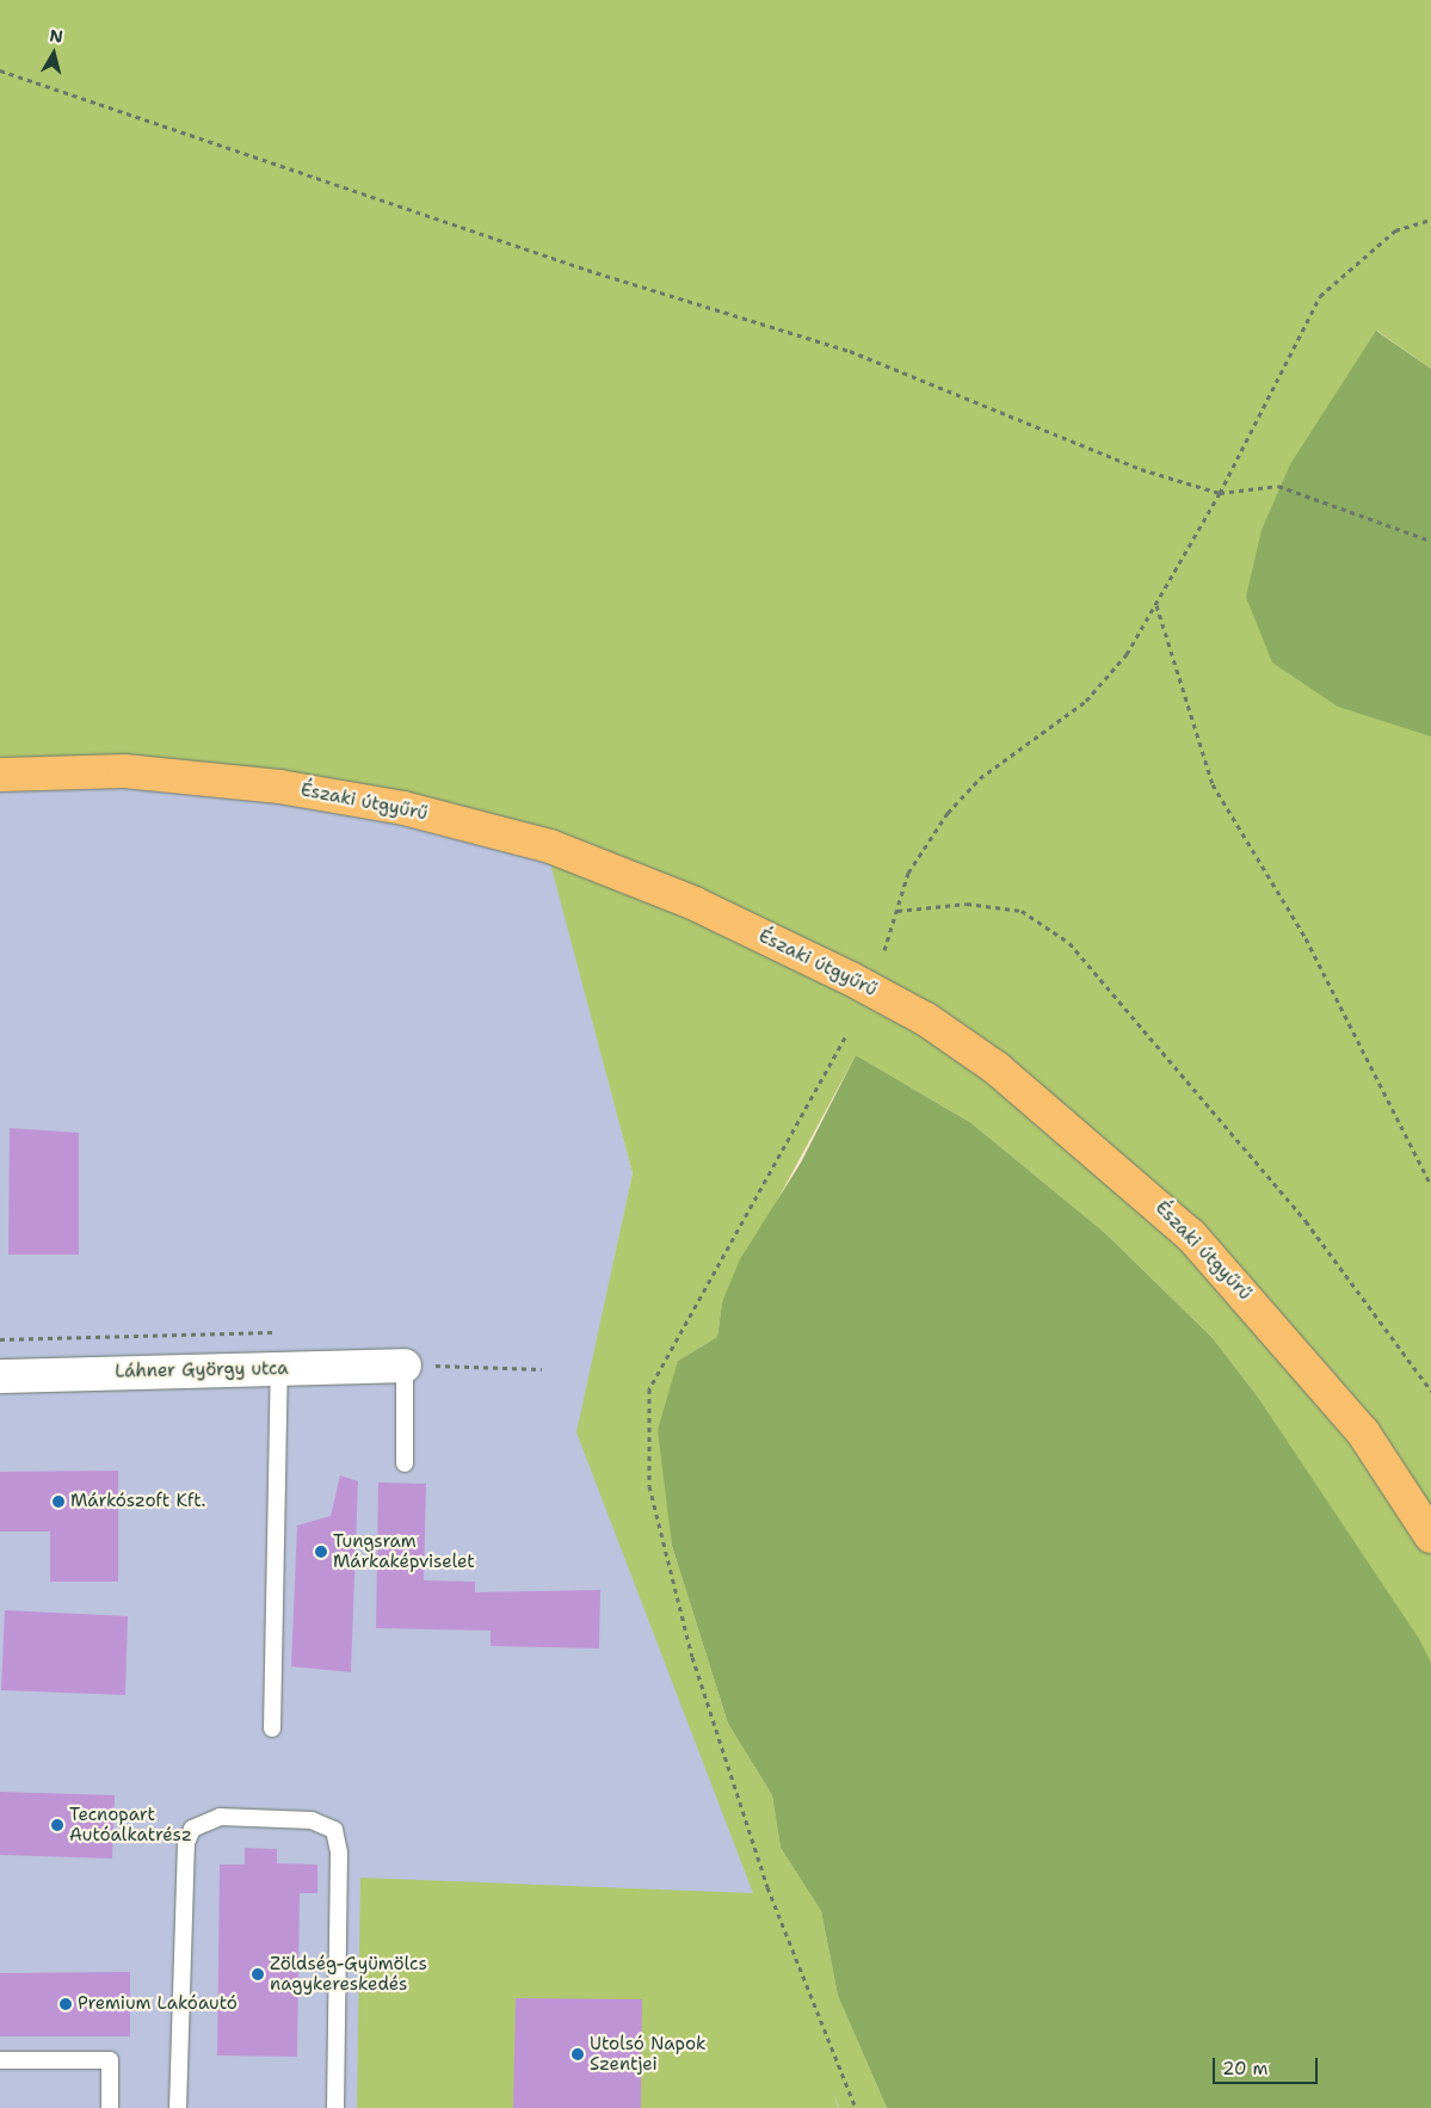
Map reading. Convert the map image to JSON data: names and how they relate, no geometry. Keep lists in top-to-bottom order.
{
  "streets": {
    "main road": ["Északi útgyűrű"],
    "street": ["Láhner György utca"]
  },
  "places": [
    "Márkószoft Kft.",
    "Tungsram Márkaképviselet",
    "Tecnopart Autóalkatrész",
    "Zöldség-Gyümölcs nagykereskedés",
    "Premium Lakóautó",
    "Utolsó Napok Szentjei"
  ],
  "scale_bar": "20 m",
  "north": "top"
}
